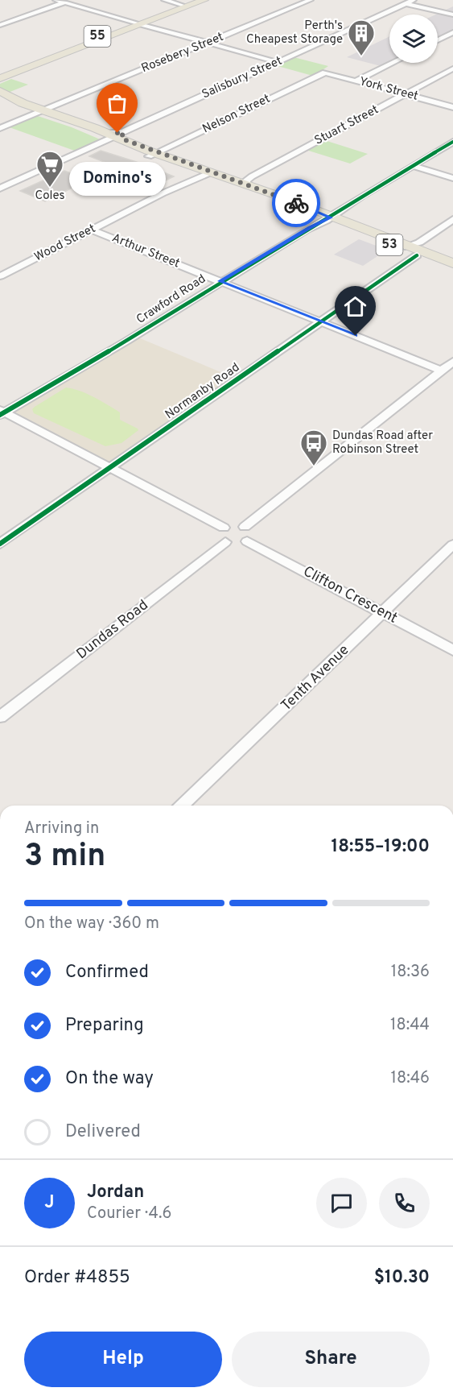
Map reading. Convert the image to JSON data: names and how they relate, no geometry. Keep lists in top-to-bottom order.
{
  "streets": {
    "main road": ["55", "53"],
    "street": [
      "Rosebery Street",
      "Salisbury Street",
      "York Street",
      "Nelson Street",
      "Stuart Street",
      "Wood Street",
      "Arthur Street",
      "Crawford Road",
      "Normanby Road",
      "Clifton Crescent",
      "Dundas Road",
      "Tenth Avenue"
    ]
  },
  "crossings": [
    ["Rosebery Street", "53"],
    ["Salisbury Street", "53"],
    ["York Street", "Nelson Street"],
    ["York Street", "Stuart Street"],
    ["Nelson Street", "53"],
    ["Stuart Street", "53"],
    ["Wood Street", "53"],
    ["Wood Street", "Arthur Street"],
    ["53", "Crawford Road"],
    ["53", "Normanby Road"],
    ["Arthur Street", "Crawford Road"],
    ["Arthur Street", "Normanby Road"],
    ["Clifton Crescent", "Dundas Road"],
    ["Clifton Crescent", "Tenth Avenue"]
  ],
  "places": {
    "building": ["Perth's Cheapest Storage"],
    "other": ["Domino's"],
    "supermarket": ["Coles"],
    "bus stop": ["Dundas Road after Robinson Street"]
  },
  "page": {
    "bubble": "Domino's",
    "heading": ["3 min", "Arriving in", "18:55–19:00"],
    "panel": [
      "Jordan",
      "Courier · 4.6",
      "Order #4855",
      "$10.30"
    ],
    "bar": "On the way · 360 m",
    "list": [
      ["Confirmed", "18:36"],
      ["Preparing", "18:44"],
      ["On the way", "18:46"],
      "Delivered"
    ],
    "round": "J",
    "buttons": ["Help", "Share"]
  }
}
